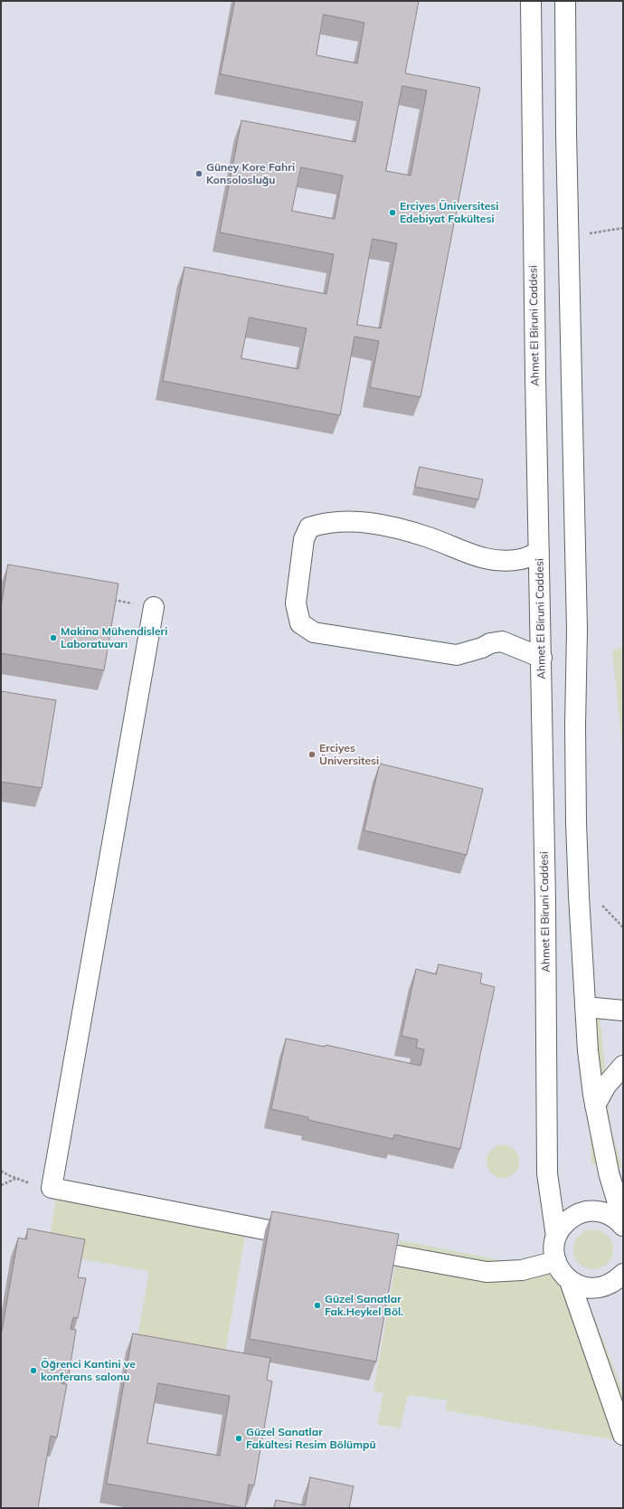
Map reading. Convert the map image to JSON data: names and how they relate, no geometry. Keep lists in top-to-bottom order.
{
  "streets": {
    "street": ["Ahmet El Biruni Caddesi"]
  },
  "places": [
    "Güney Kore Fahri Konsolosluğu",
    "Erciyes Üniversitesi Edebiyat Fakültesi",
    "Makina Mühendisleri Laboratuvarı",
    "Erciyes Üniversitesi",
    "Güzel Sanatlar Fak.Heykel Böl.",
    "Öğrenci Kantini ve konferans salonu",
    "Güzel Sanatlar Fakültesi Resim Bölümpü"
  ]
}
